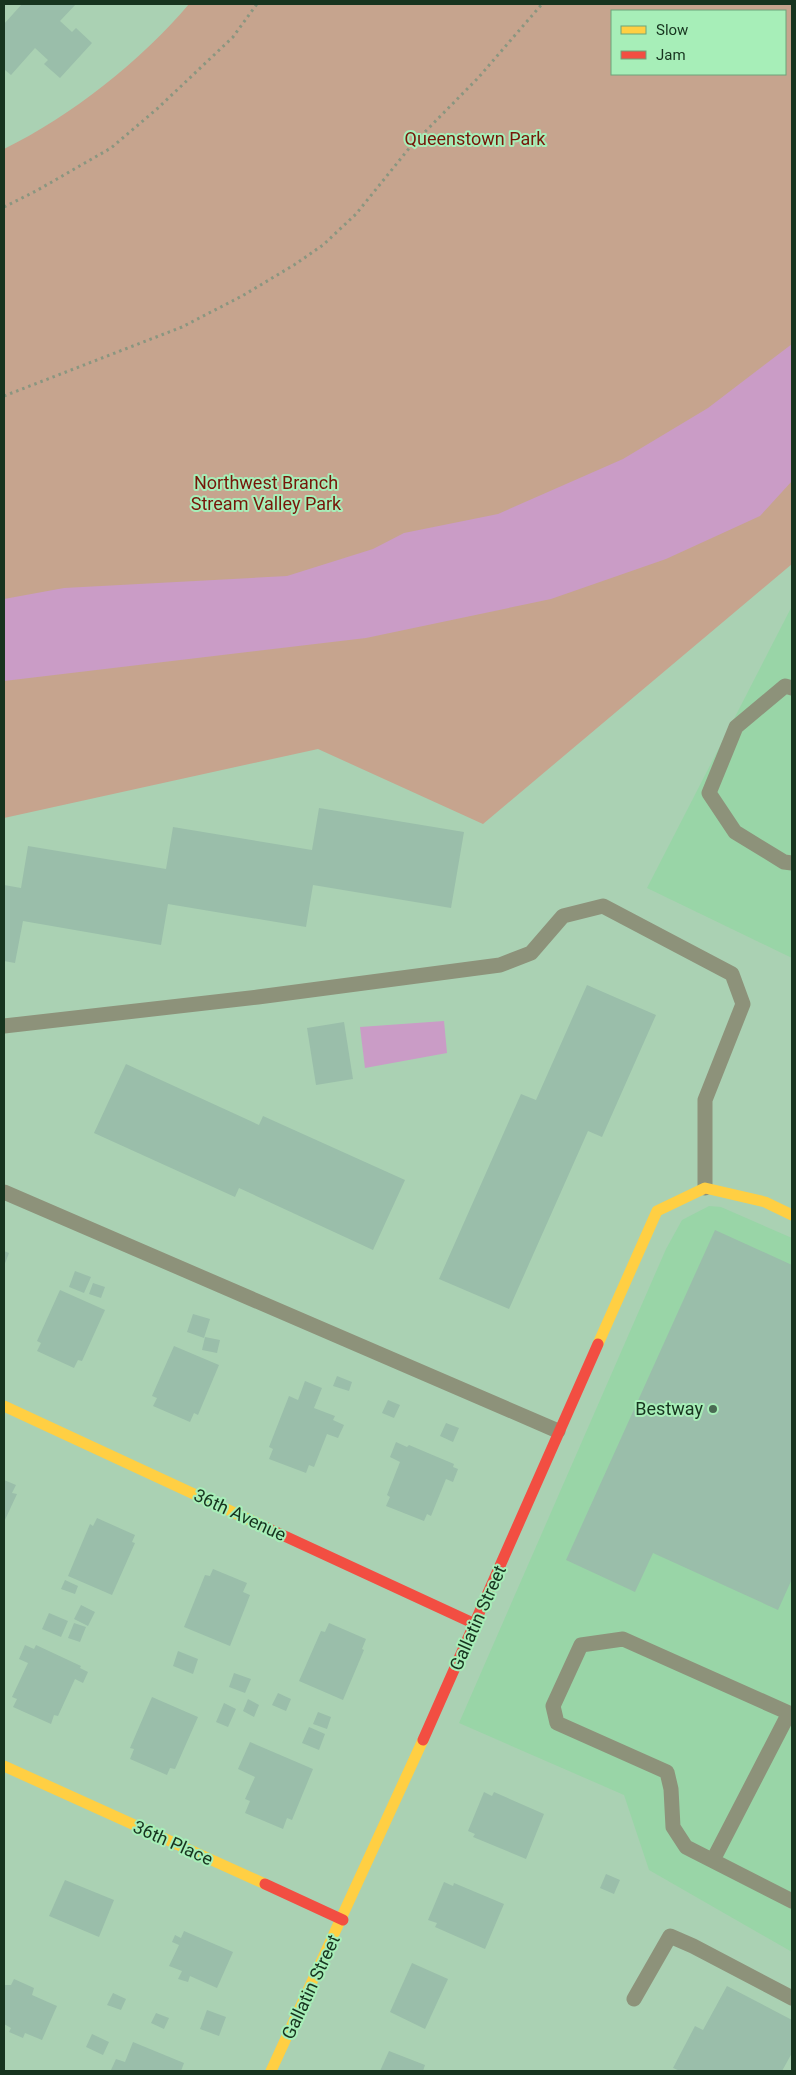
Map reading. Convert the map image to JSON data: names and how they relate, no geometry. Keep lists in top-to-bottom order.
{
  "streets": {
    "street": ["36th Avenue", "Gallatin Street", "36th Place"]
  },
  "crossings": [
    ["36th Avenue", "Gallatin Street"],
    ["Gallatin Street", "36th Place"]
  ],
  "parks": ["Queenstown Park", "Northwest Branch Stream Valley Park"],
  "places": ["Bestway"],
  "legend": ["Slow", "Jam"]
}
